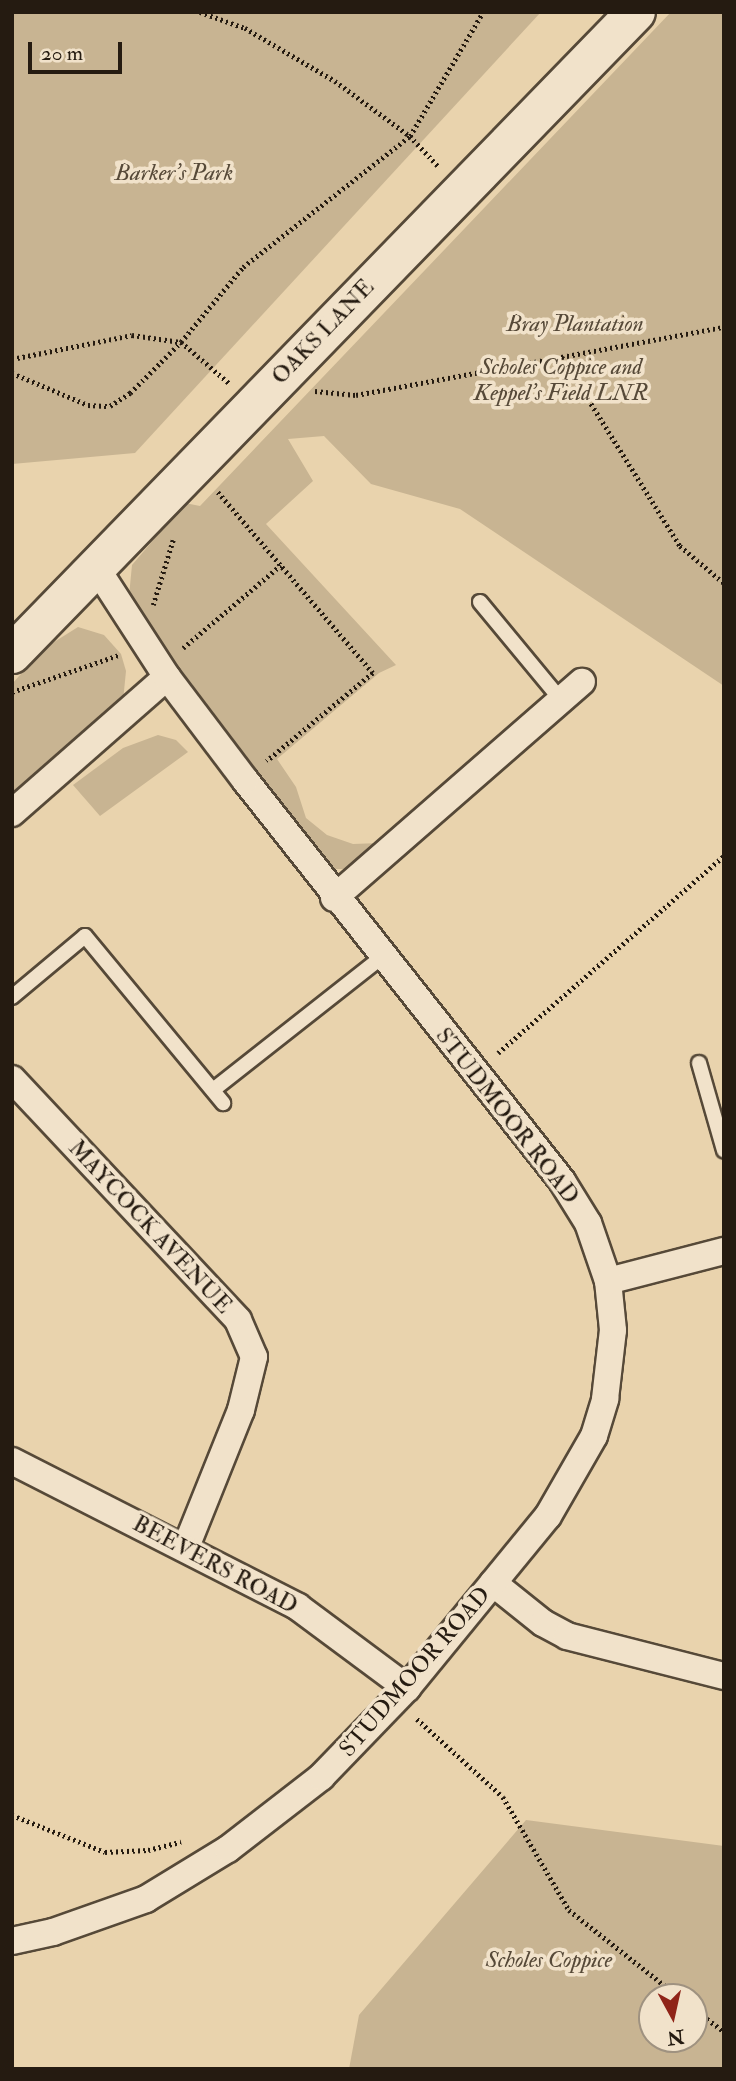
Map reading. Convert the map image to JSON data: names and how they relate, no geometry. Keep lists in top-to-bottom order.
{
  "streets": {
    "street": [
      "OAKS LANE",
      "STUDMOOR ROAD",
      "MAYCOCK AVENUE",
      "BEEVERS ROAD"
    ]
  },
  "crossings": [
    ["OAKS LANE", "STUDMOOR ROAD"],
    ["STUDMOOR ROAD", "BEEVERS ROAD"],
    ["MAYCOCK AVENUE", "BEEVERS ROAD"]
  ],
  "parks": [
    "Barker's Park",
    "Bray Plantation",
    "Scholes Coppice and Keppel's Field LNR",
    "Scholes Coppice"
  ],
  "scale_bar": "20 m",
  "north": "bottom"
}
